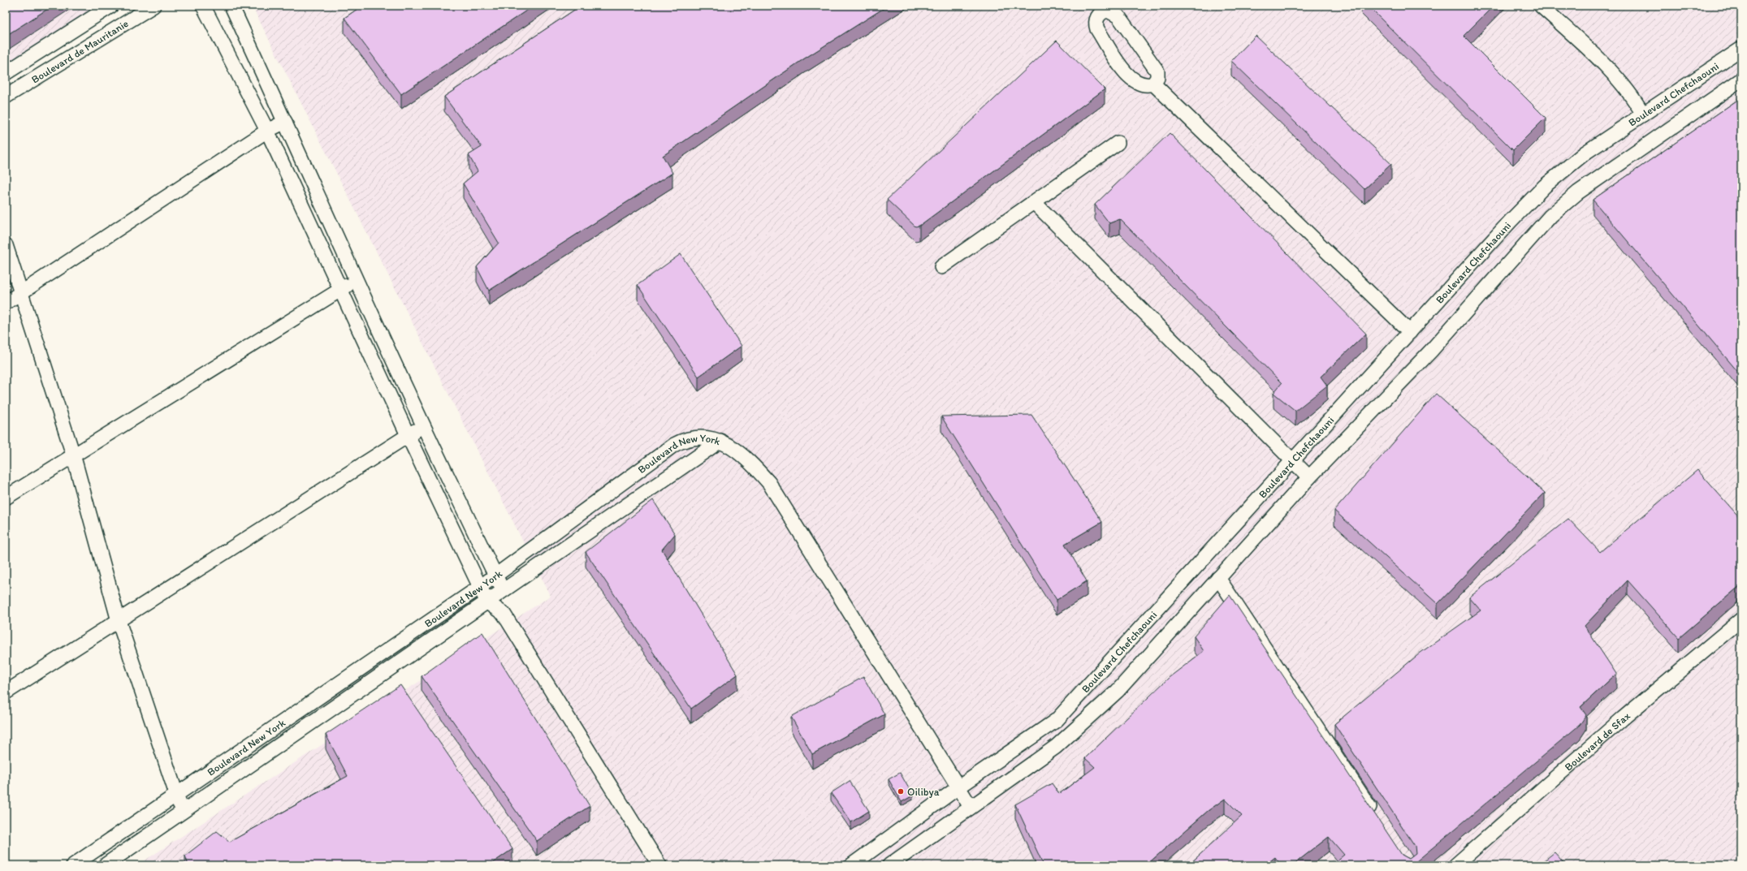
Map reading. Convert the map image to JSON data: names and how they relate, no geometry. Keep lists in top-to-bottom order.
{
  "streets": {
    "street": [
      "Boulevard de Mauritanie",
      "Boulevard Chefchaouni",
      "Boulevard New York",
      "Boulevard de Sfax"
    ]
  },
  "places": ["Oilibya"]
}
